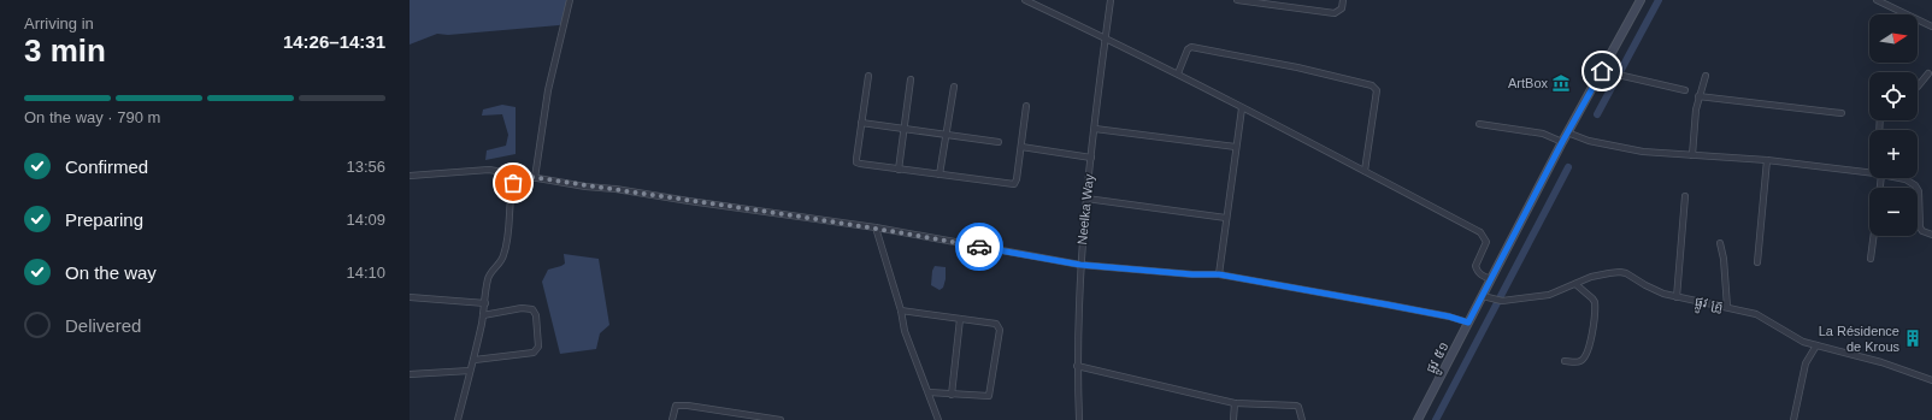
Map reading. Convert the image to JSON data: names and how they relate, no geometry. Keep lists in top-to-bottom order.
{
  "streets": {
    "main road": ["ផ្លូវ ៥១"],
    "street": ["Neelka Way", "ផ្លូវ គ្រូ"]
  },
  "crossings": [
    ["ផ្លូវ គ្រូ", "ផ្លូវ ៥១"]
  ],
  "places": {
    "museum": ["ArtBox"],
    "building": ["La Résidence de Krous"]
  },
  "north": "right",
  "page": {
    "heading": ["3 min", "Arriving in", "14:26–14:31"],
    "map_buttons": ["+", "−"],
    "bar": "On the way · 790 m",
    "list": [
      ["Confirmed", "13:56"],
      ["Preparing", "14:09"],
      ["On the way", "14:10"],
      "Delivered"
    ]
  }
}
